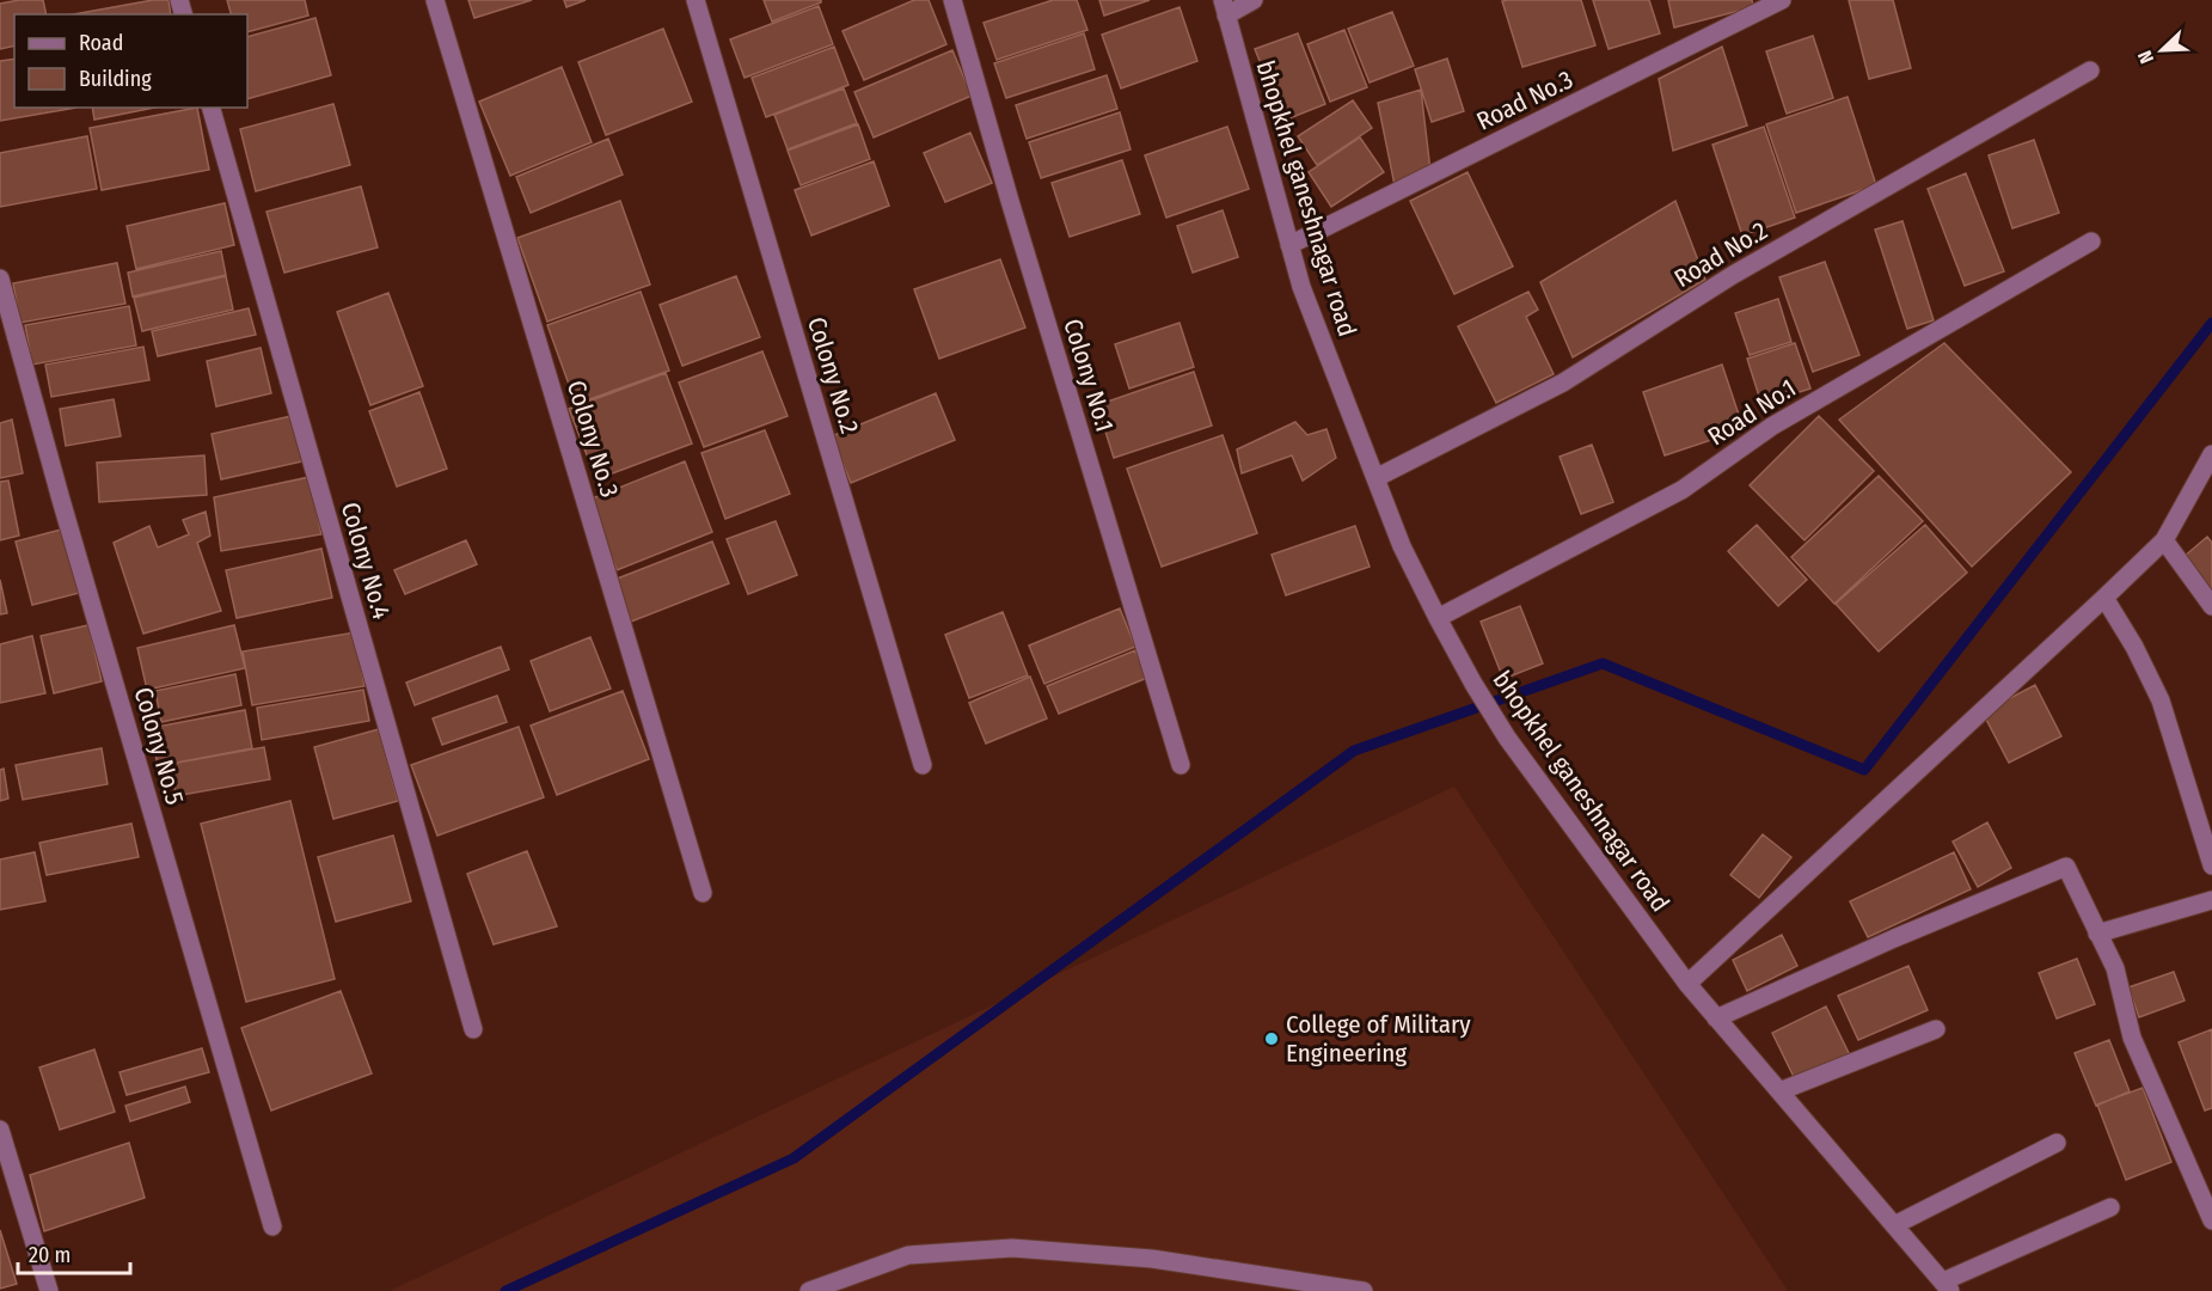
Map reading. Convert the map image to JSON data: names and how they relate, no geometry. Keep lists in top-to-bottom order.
{
  "streets": {
    "street": [
      "Road No.3",
      "bhopkhel ganeshnagar road",
      "Road No.2",
      "Colony No.2",
      "Colony No.1",
      "Road No.1",
      "Colony No.3",
      "Colony No.4",
      "Colony No.5"
    ]
  },
  "crossings": [
    ["Road No.3", "bhopkhel ganeshnagar road"],
    ["bhopkhel ganeshnagar road", "Road No.2"],
    ["bhopkhel ganeshnagar road", "Road No.1"]
  ],
  "places": ["College of Military Engineering"],
  "legend": ["Road", "Building"],
  "scale_bar": "20 m",
  "north": "bottom left"
}
